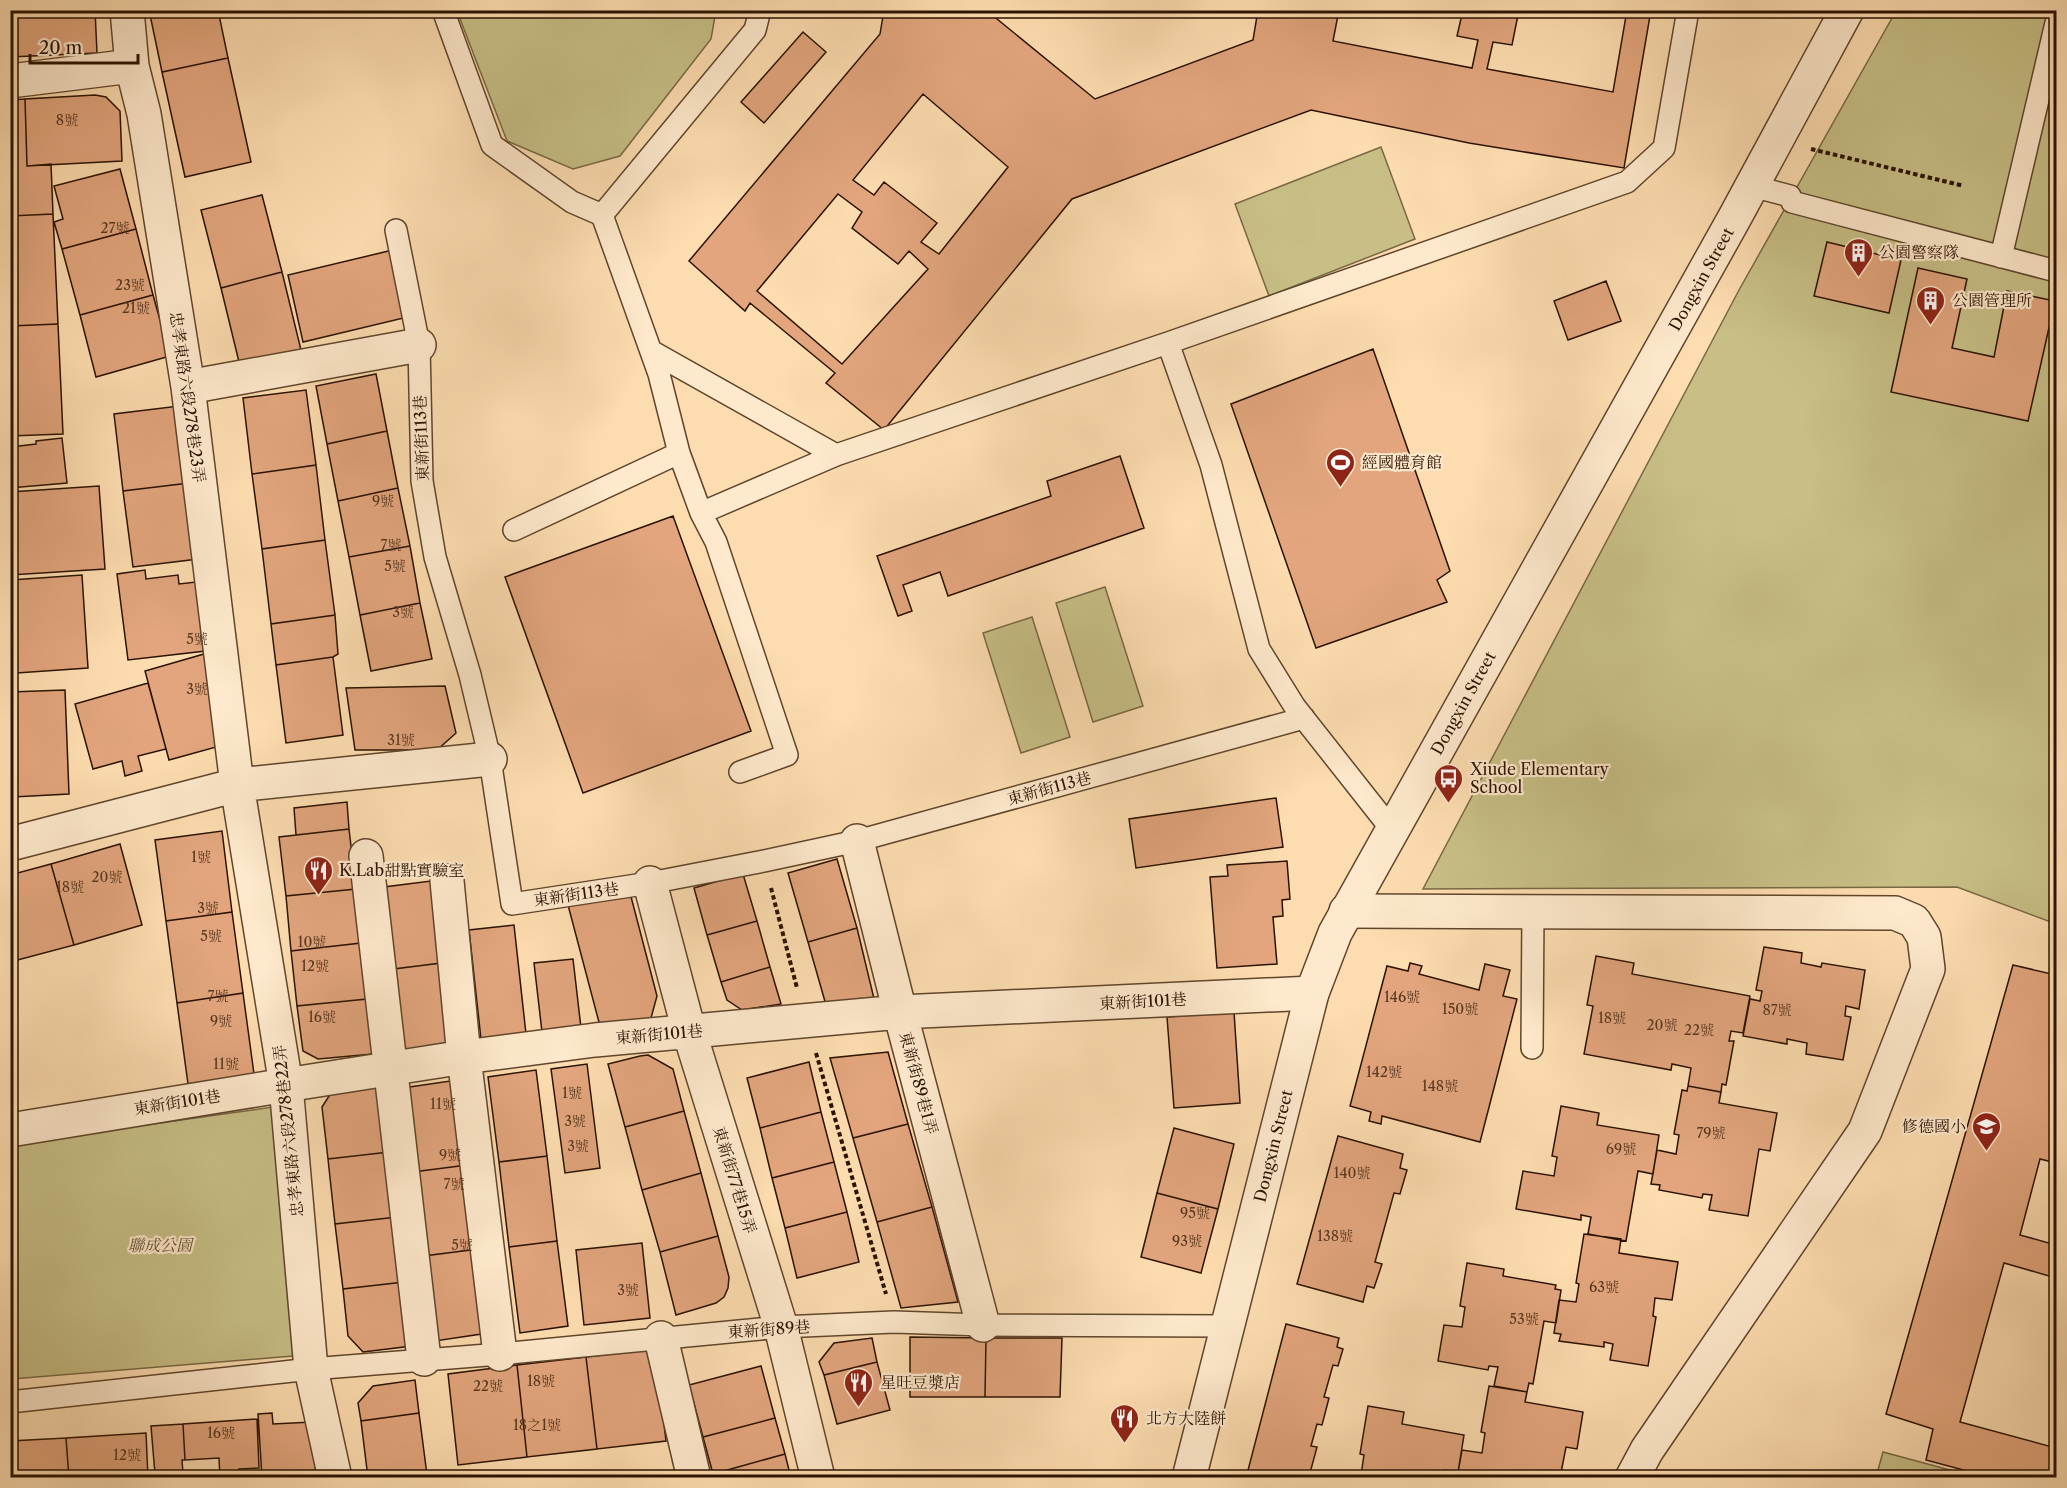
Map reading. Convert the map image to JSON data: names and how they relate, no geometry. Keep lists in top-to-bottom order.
{
  "streets": {
    "street": [
      "Dongxin Street",
      "忠孝東路六段278巷23弄",
      "東新街101巷",
      "東新街89巷1弄",
      "忠孝東路六段278巷22弄",
      "東新街77巷15弄"
    ],
    "lane": ["東新街113巷", "東新街89巷"]
  },
  "crossings": [
    ["Dongxin Street", "東新街101巷"],
    ["Dongxin Street", "東新街89巷"],
    ["忠孝東路六段278巷23弄", "忠孝東路六段278巷22弄"],
    ["東新街113巷", "東新街89巷1弄"],
    ["東新街113巷", "東新街77巷15弄"],
    ["東新街101巷", "東新街89巷1弄"],
    ["東新街101巷", "忠孝東路六段278巷22弄"],
    ["東新街101巷", "東新街77巷15弄"],
    ["東新街89巷1弄", "東新街89巷"],
    ["忠孝東路六段278巷22弄", "東新街89巷"],
    ["東新街77巷15弄", "東新街89巷"]
  ],
  "parks": ["聯成公園"],
  "places": {
    "building": ["公園警察隊", "公園管理所"],
    "sports": ["經國體育館"],
    "bus stop": ["Xiude Elementary School"],
    "restaurant": ["K.Lab甜點實驗室", "星旺豆漿店", "北方大陸餅"],
    "school or university": ["修德國小"]
  },
  "house_numbers": [
    "8號",
    "27號",
    "23號",
    "21號",
    "9號",
    "7號",
    "5號",
    "3號",
    "5號",
    "3號",
    "31號",
    "1號",
    "20號",
    "18號",
    "3號",
    "5號",
    "10號",
    "12號",
    "7號",
    "146號",
    "150號",
    "87號",
    "16號",
    "18號",
    "9號",
    "20號",
    "22號",
    "11號",
    "142號",
    "148號",
    "1號",
    "11號",
    "3號",
    "79號",
    "3號",
    "69號",
    "9號",
    "140號",
    "7號",
    "95號",
    "138號",
    "93號",
    "5號",
    "63號",
    "3號",
    "53號",
    "18號",
    "22號",
    "18之1號",
    "16號",
    "12號"
  ],
  "scale_bar": "20 m"
}
